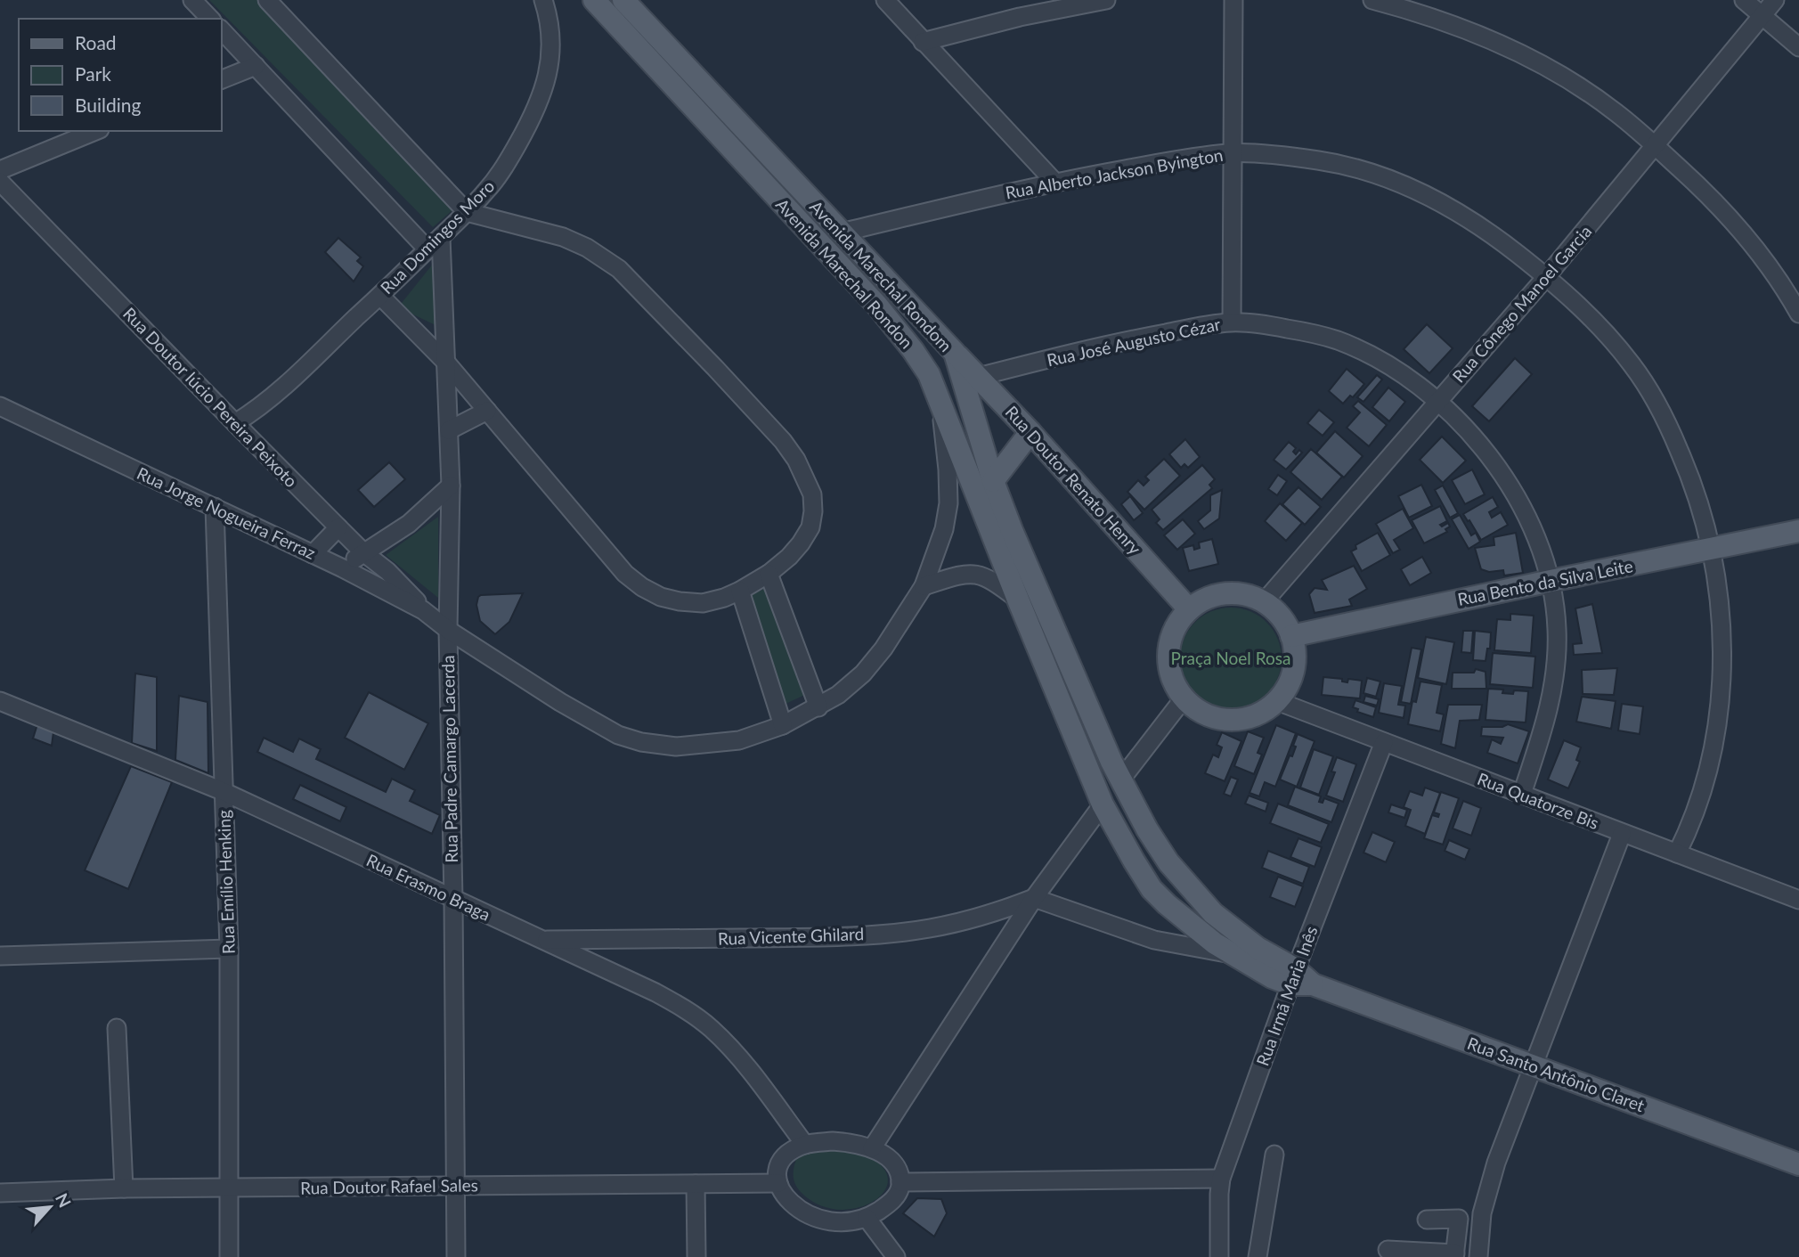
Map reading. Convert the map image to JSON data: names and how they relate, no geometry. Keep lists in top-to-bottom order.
{
  "streets": {
    "main road": [
      "Avenida Marechal Rondon",
      "Avenida Marechal Rondom",
      "Rua Doutor Renato Henry",
      "Rua Bento da Silva Leite",
      "Rua Santo Antônio Claret"
    ],
    "street": [
      "Rua Alberto Jackson Byington",
      "Rua Domingos Moro",
      "Rua Cônego Manoel Garcia",
      "Rua José Augusto Cézar",
      "Rua Doutor lúcio Pereira Peixoto",
      "Rua Jorge Nogueira Ferraz",
      "Rua Padre Camargo Lacerda",
      "Rua Quatorze Bis",
      "Rua Emílio Henking",
      "Rua Erasmo Braga",
      "Rua Vicente Ghilard",
      "Rua Irmã Maria Inês",
      "Rua Doutor Rafael Sales"
    ]
  },
  "crossings": [
    ["Rua Alberto Jackson Byington", "Avenida Marechal Rondom"],
    ["Rua Alberto Jackson Byington", "Rua Cônego Manoel Garcia"],
    ["Rua Alberto Jackson Byington", "Rua Bento da Silva Leite"],
    ["Rua Alberto Jackson Byington", "Rua Quatorze Bis"],
    ["Rua Domingos Moro", "Rua Doutor lúcio Pereira Peixoto"],
    ["Rua Domingos Moro", "Rua Padre Camargo Lacerda"],
    ["Avenida Marechal Rondon", "Rua Santo Antônio Claret"],
    ["Avenida Marechal Rondom", "Rua Doutor Renato Henry"],
    ["Avenida Marechal Rondom", "Rua Santo Antônio Claret"],
    ["Rua Cônego Manoel Garcia", "Rua José Augusto Cézar"],
    ["Rua Cônego Manoel Garcia", "Rua Doutor Renato Henry"],
    ["Rua Cônego Manoel Garcia", "Rua Bento da Silva Leite"],
    ["Rua Cônego Manoel Garcia", "Rua Quatorze Bis"],
    ["Rua José Augusto Cézar", "Rua Doutor Renato Henry"],
    ["Rua José Augusto Cézar", "Rua Bento da Silva Leite"],
    ["Rua José Augusto Cézar", "Rua Quatorze Bis"],
    ["Rua Doutor lúcio Pereira Peixoto", "Rua Jorge Nogueira Ferraz"],
    ["Rua Doutor Renato Henry", "Rua Bento da Silva Leite"],
    ["Rua Doutor Renato Henry", "Rua Quatorze Bis"],
    ["Rua Jorge Nogueira Ferraz", "Rua Padre Camargo Lacerda"],
    ["Rua Jorge Nogueira Ferraz", "Rua Emílio Henking"],
    ["Rua Bento da Silva Leite", "Rua Quatorze Bis"],
    ["Rua Padre Camargo Lacerda", "Rua Erasmo Braga"],
    ["Rua Padre Camargo Lacerda", "Rua Doutor Rafael Sales"],
    ["Rua Quatorze Bis", "Rua Irmã Maria Inês"],
    ["Rua Emílio Henking", "Rua Erasmo Braga"],
    ["Rua Emílio Henking", "Rua Doutor Rafael Sales"],
    ["Rua Erasmo Braga", "Rua Vicente Ghilard"],
    ["Rua Erasmo Braga", "Rua Doutor Rafael Sales"],
    ["Rua Irmã Maria Inês", "Rua Santo Antônio Claret"]
  ],
  "parks": ["Praça Noel Rosa"],
  "legend": ["Road", "Park", "Building"],
  "north": "top right"
}
